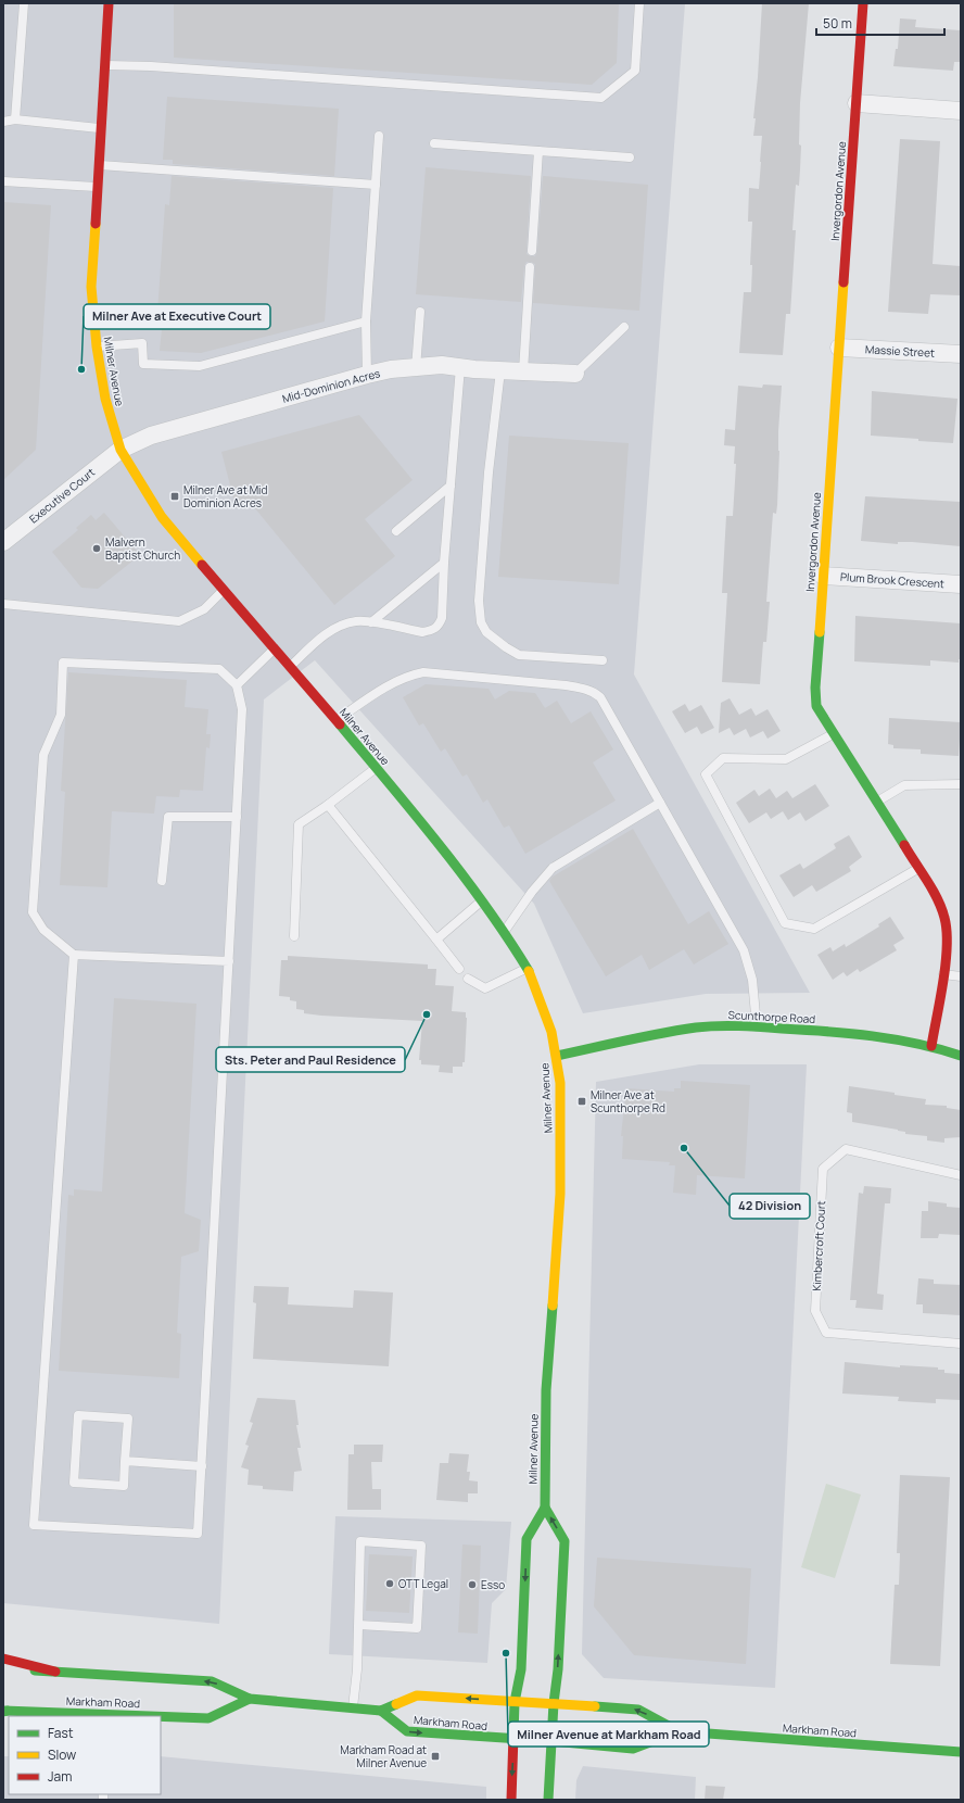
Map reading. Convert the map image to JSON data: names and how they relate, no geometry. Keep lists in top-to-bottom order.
{
  "streets": {
    "main road": [
      "Invergordon Avenue",
      "Milner Avenue",
      "Scunthorpe Road",
      "Markham Road"
    ],
    "street": [
      "Massie Street",
      "Mid-Dominion Acres",
      "Executive Court",
      "Plum Brook Crescent"
    ],
    "lane": ["Kimbercroft Court"]
  },
  "crossings": [
    ["Invergordon Avenue", "Massie Street"],
    ["Invergordon Avenue", "Plum Brook Crescent"],
    ["Invergordon Avenue", "Scunthorpe Road"],
    ["Milner Avenue", "Mid-Dominion Acres"],
    ["Milner Avenue", "Executive Court"],
    ["Milner Avenue", "Scunthorpe Road"],
    ["Milner Avenue", "Markham Road"],
    ["Mid-Dominion Acres", "Executive Court"]
  ],
  "places": {
    "other": [
      "Milner Ave at Executive Court",
      "Malvern Baptist Church",
      "Sts. Peter and Paul Residence",
      "42 Division",
      "OTT Legal",
      "Esso",
      "Milner Avenue at Markham Road"
    ],
    "transit": ["Milner Ave at Mid Dominion Acres", "Milner Ave at Scunthorpe Rd", "Markham Road at Milner Avenue"]
  },
  "legend": ["Fast", "Slow", "Jam"],
  "scale_bar": "50 m"
}
